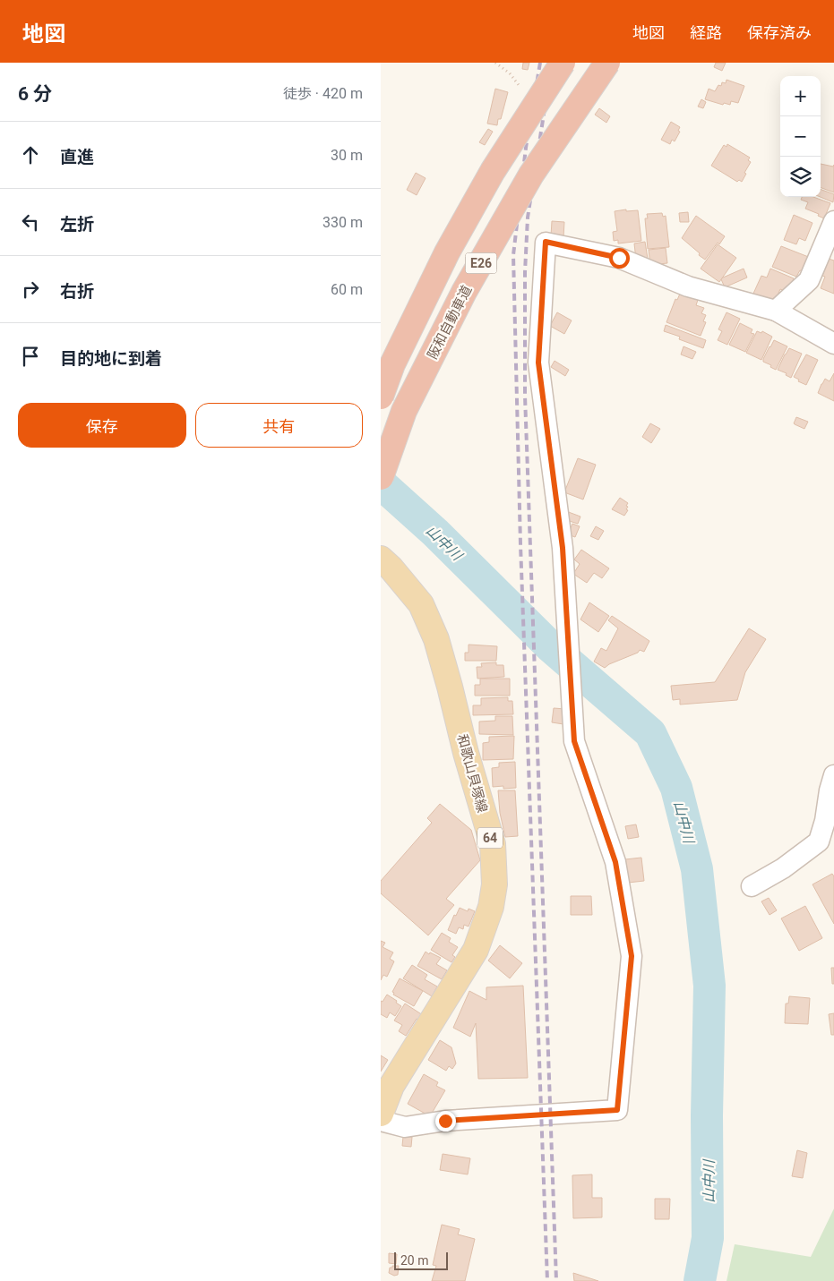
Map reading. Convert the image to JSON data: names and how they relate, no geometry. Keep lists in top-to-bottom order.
{
  "streets": {
    "highway": ["E26", "阪和自動車道"],
    "main road": ["和歌山貝塚線", "64"]
  },
  "water": ["山中川"],
  "scale_bar": "20 m",
  "page": {
    "header": "地図",
    "nav": ["地図", "経路", "保存済み"],
    "heading": ["6 分", "徒歩 · 420 m"],
    "map_buttons": ["+", "−"],
    "list": [
      ["直進", "30 m"],
      ["左折", "330 m"],
      ["右折", "60 m"],
      "目的地に到着"
    ],
    "buttons": ["保存", "共有"],
    "scale": "20 m"
  }
}
